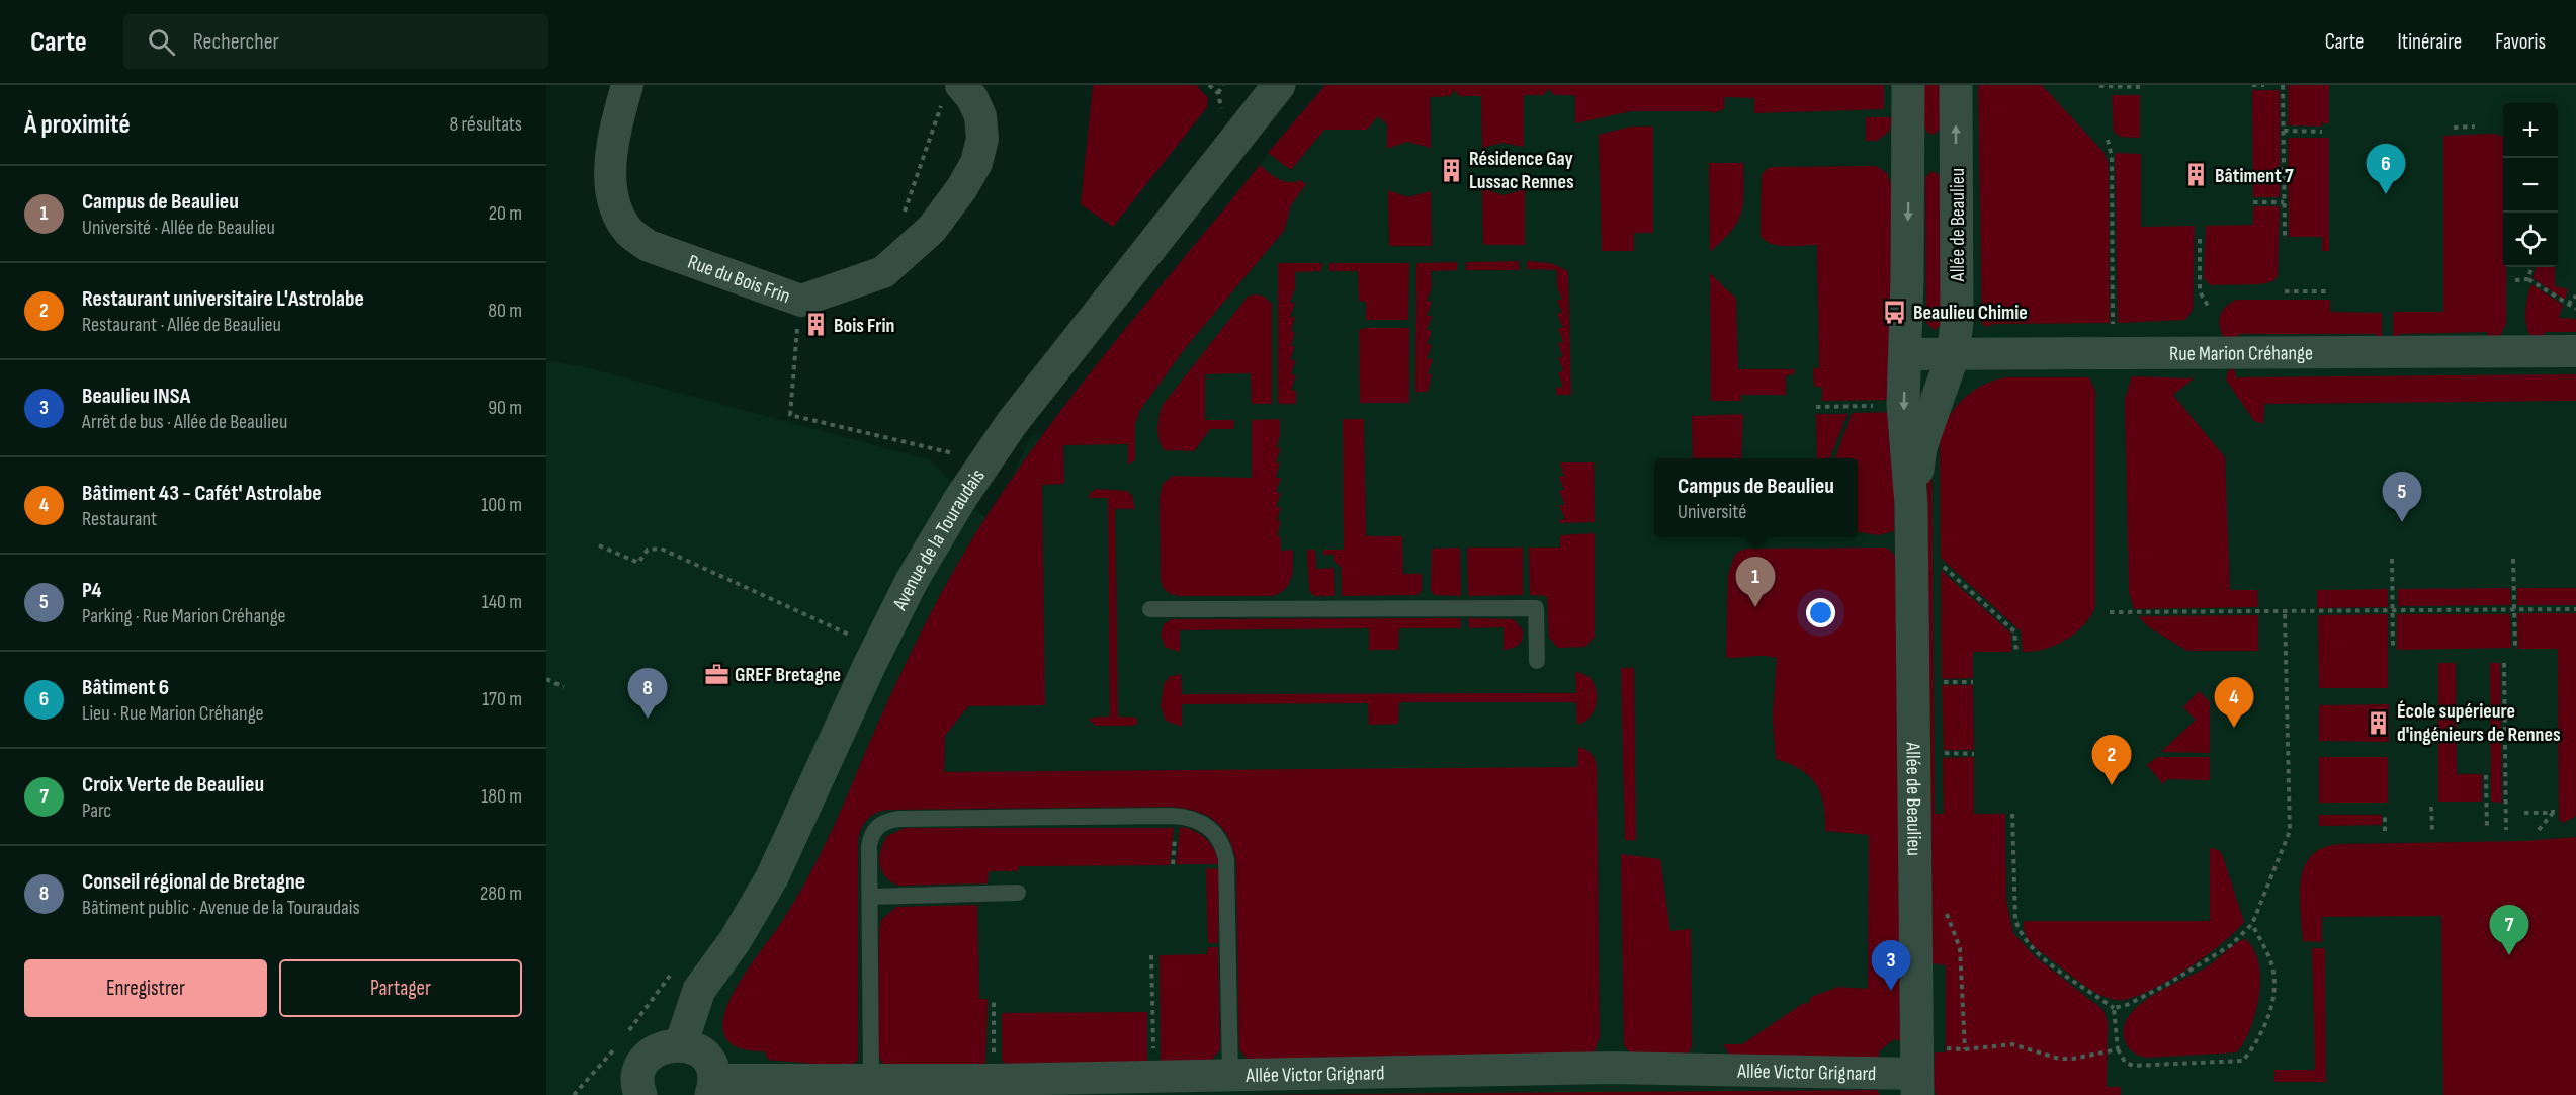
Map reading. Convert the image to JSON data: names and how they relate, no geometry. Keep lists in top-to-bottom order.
{
  "streets": {
    "street": [
      "Allée de Beaulieu",
      "Rue du Bois Frin",
      "Rue Marion Créhange",
      "Avenue de la Touraudais",
      "Allée Victor Grignard"
    ]
  },
  "crossings": [
    ["Allée de Beaulieu", "Rue Marion Créhange"],
    ["Allée de Beaulieu", "Allée Victor Grignard"]
  ],
  "places": {
    "building": [
      "Résidence Gay Lussac Rennes",
      "Bâtiment 7",
      "Bois Frin",
      "École supérieure d'ingénieurs de Rennes"
    ],
    "bus stop": ["Beaulieu Chimie"],
    "office": ["GREF Bretagne"]
  },
  "page": {
    "header": "Carte",
    "search": "Rechercher",
    "nav": ["Carte", "Itinéraire", "Favoris"],
    "heading": ["À proximité", "8 résultats"],
    "map_buttons": ["+", "−"],
    "pins": [
      "6",
      "5",
      "1",
      "8",
      "4",
      "2",
      "7",
      "3"
    ],
    "list": [
      {
        "mark": "1",
        "name": "Campus de Beaulieu",
        "note": "Université · Allée de Beaulieu",
        "value": "20 m"
      },
      {
        "mark": "2",
        "name": "Restaurant universitaire L'Astrolabe",
        "note": "Restaurant · Allée de Beaulieu",
        "value": "80 m"
      },
      {
        "mark": "3",
        "name": "Beaulieu INSA",
        "note": "Arrêt de bus · Allée de Beaulieu",
        "value": "90 m"
      },
      {
        "mark": "4",
        "name": "Bâtiment 43 - Cafét' Astrolabe",
        "note": "Restaurant",
        "value": "100 m"
      },
      {
        "mark": "5",
        "name": "P4",
        "note": "Parking · Rue Marion Créhange",
        "value": "140 m"
      },
      {
        "mark": "6",
        "name": "Bâtiment 6",
        "note": "Lieu · Rue Marion Créhange",
        "value": "170 m"
      },
      {
        "mark": "7",
        "name": "Croix Verte de Beaulieu",
        "note": "Parc",
        "value": "180 m"
      },
      {
        "mark": "8",
        "name": "Conseil régional de Bretagne",
        "note": "Bâtiment public · Avenue de la Touraudais",
        "value": "280 m"
      }
    ],
    "popup": ["Campus de Beaulieu", "Université"],
    "buttons": ["Enregistrer", "Partager"]
  }
}
